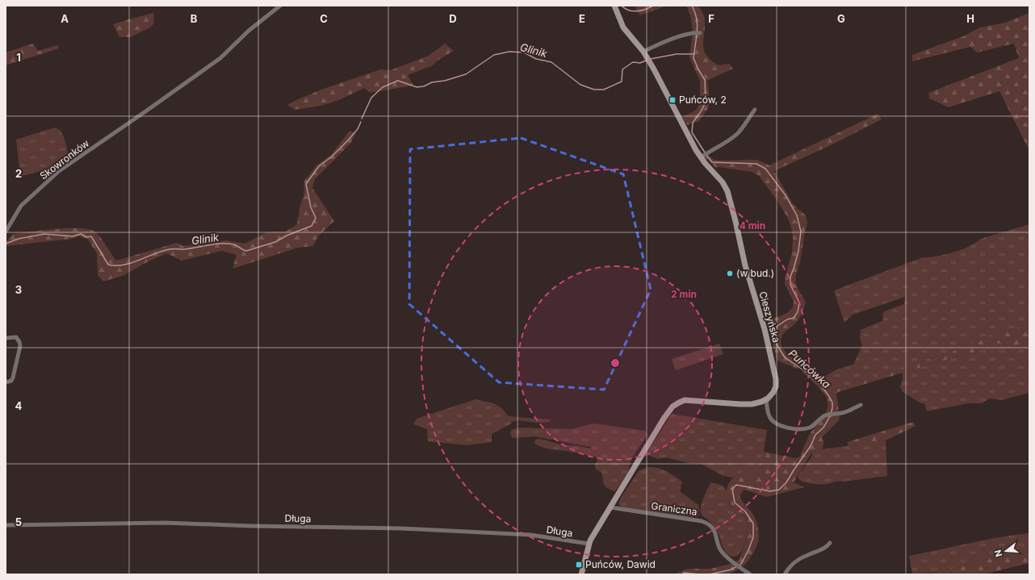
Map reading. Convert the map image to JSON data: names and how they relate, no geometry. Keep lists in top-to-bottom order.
{
  "streets": {
    "street": [
      "Skowronków",
      "Cieszyńska",
      "Graniczna",
      "Długa"
    ]
  },
  "water": ["Glinik", "Puńcówka"],
  "places": {
    "transit": ["Puńców, 2", "Puńców, Dawid"],
    "other": ["(w bud.)"]
  },
  "north": "left",
  "grid": {
    "columns": [
      "A",
      "B",
      "C",
      "D",
      "E",
      "F",
      "G",
      "H"
    ],
    "rows": [
      "1",
      "2",
      "3",
      "4",
      "5"
    ]
  },
  "rings": ["4 min", "2 min"]
}
